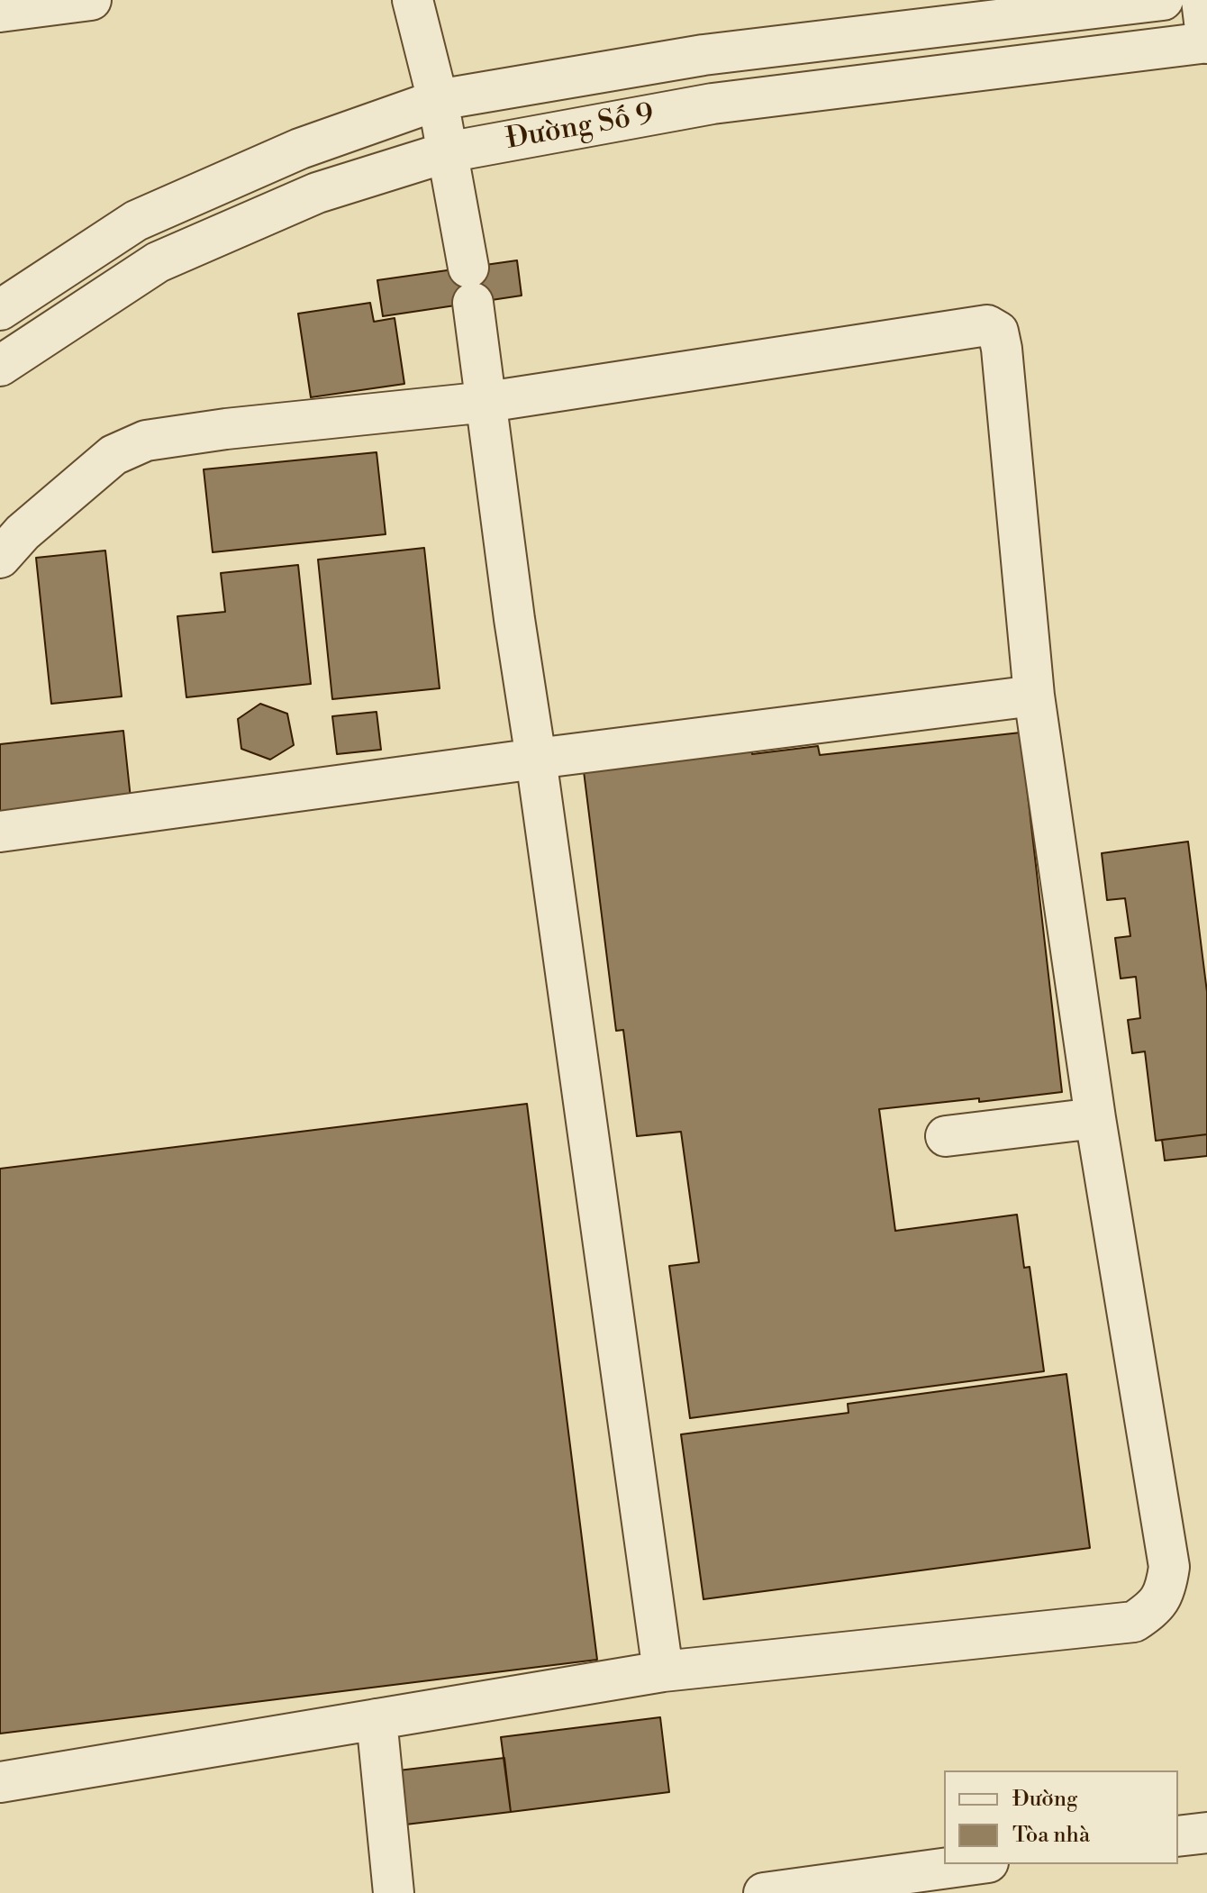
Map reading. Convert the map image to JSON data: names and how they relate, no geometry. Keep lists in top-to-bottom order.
{
  "streets": {
    "street": ["Đường Số 9"]
  },
  "legend": ["Đường", "Tòa nhà"]
}
